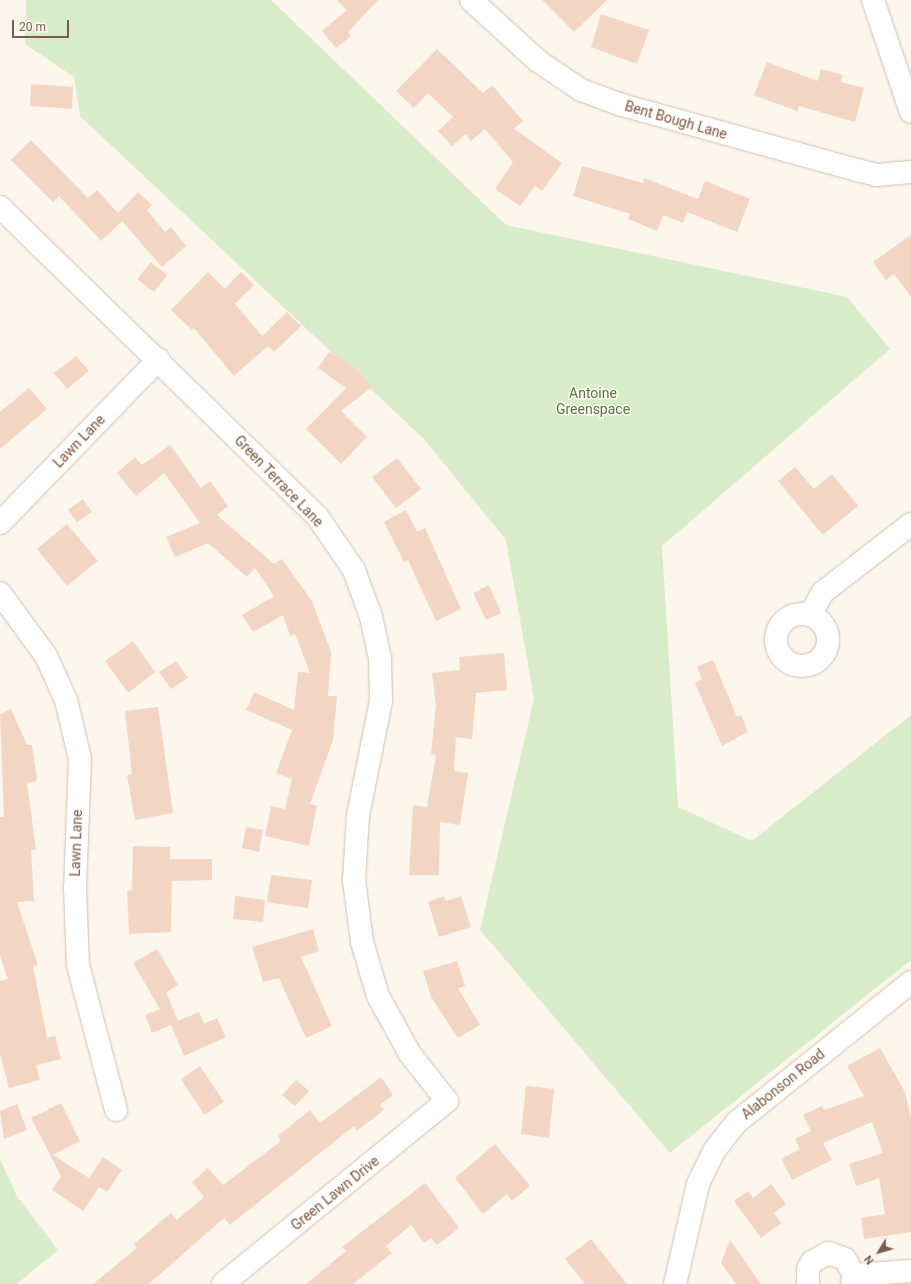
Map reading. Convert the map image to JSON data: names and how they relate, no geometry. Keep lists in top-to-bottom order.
{
  "streets": {
    "street": [
      "Bent Bough Lane",
      "Lawn Lane",
      "Green Terrace Lane",
      "Alabonson Road",
      "Green Lawn Drive"
    ]
  },
  "crossings": [
    ["Lawn Lane", "Green Terrace Lane"],
    ["Green Terrace Lane", "Green Lawn Drive"]
  ],
  "parks": ["Antoine Greenspace"],
  "scale_bar": "20 m",
  "north": "bottom left"
}
